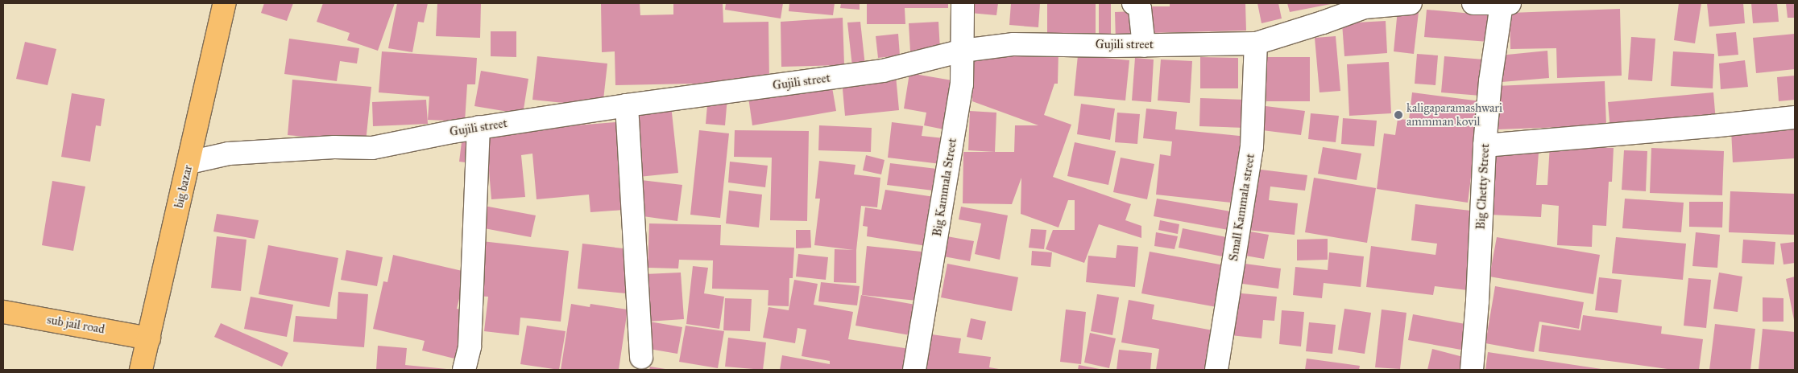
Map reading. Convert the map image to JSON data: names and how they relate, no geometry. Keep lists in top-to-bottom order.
{
  "streets": {
    "main road": ["big bazar", "sub jail road"],
    "street": [
      "Gujili street",
      "Big Chetty Street",
      "Big Kammala Street",
      "Small Kammala street"
    ]
  },
  "crossings": [
    ["Gujili street", "big bazar"],
    ["Gujili street", "Big Kammala Street"],
    ["Gujili street", "Small Kammala street"],
    ["big bazar", "sub jail road"]
  ],
  "places": ["kaligaparamashwari ammman kovil"]
}
